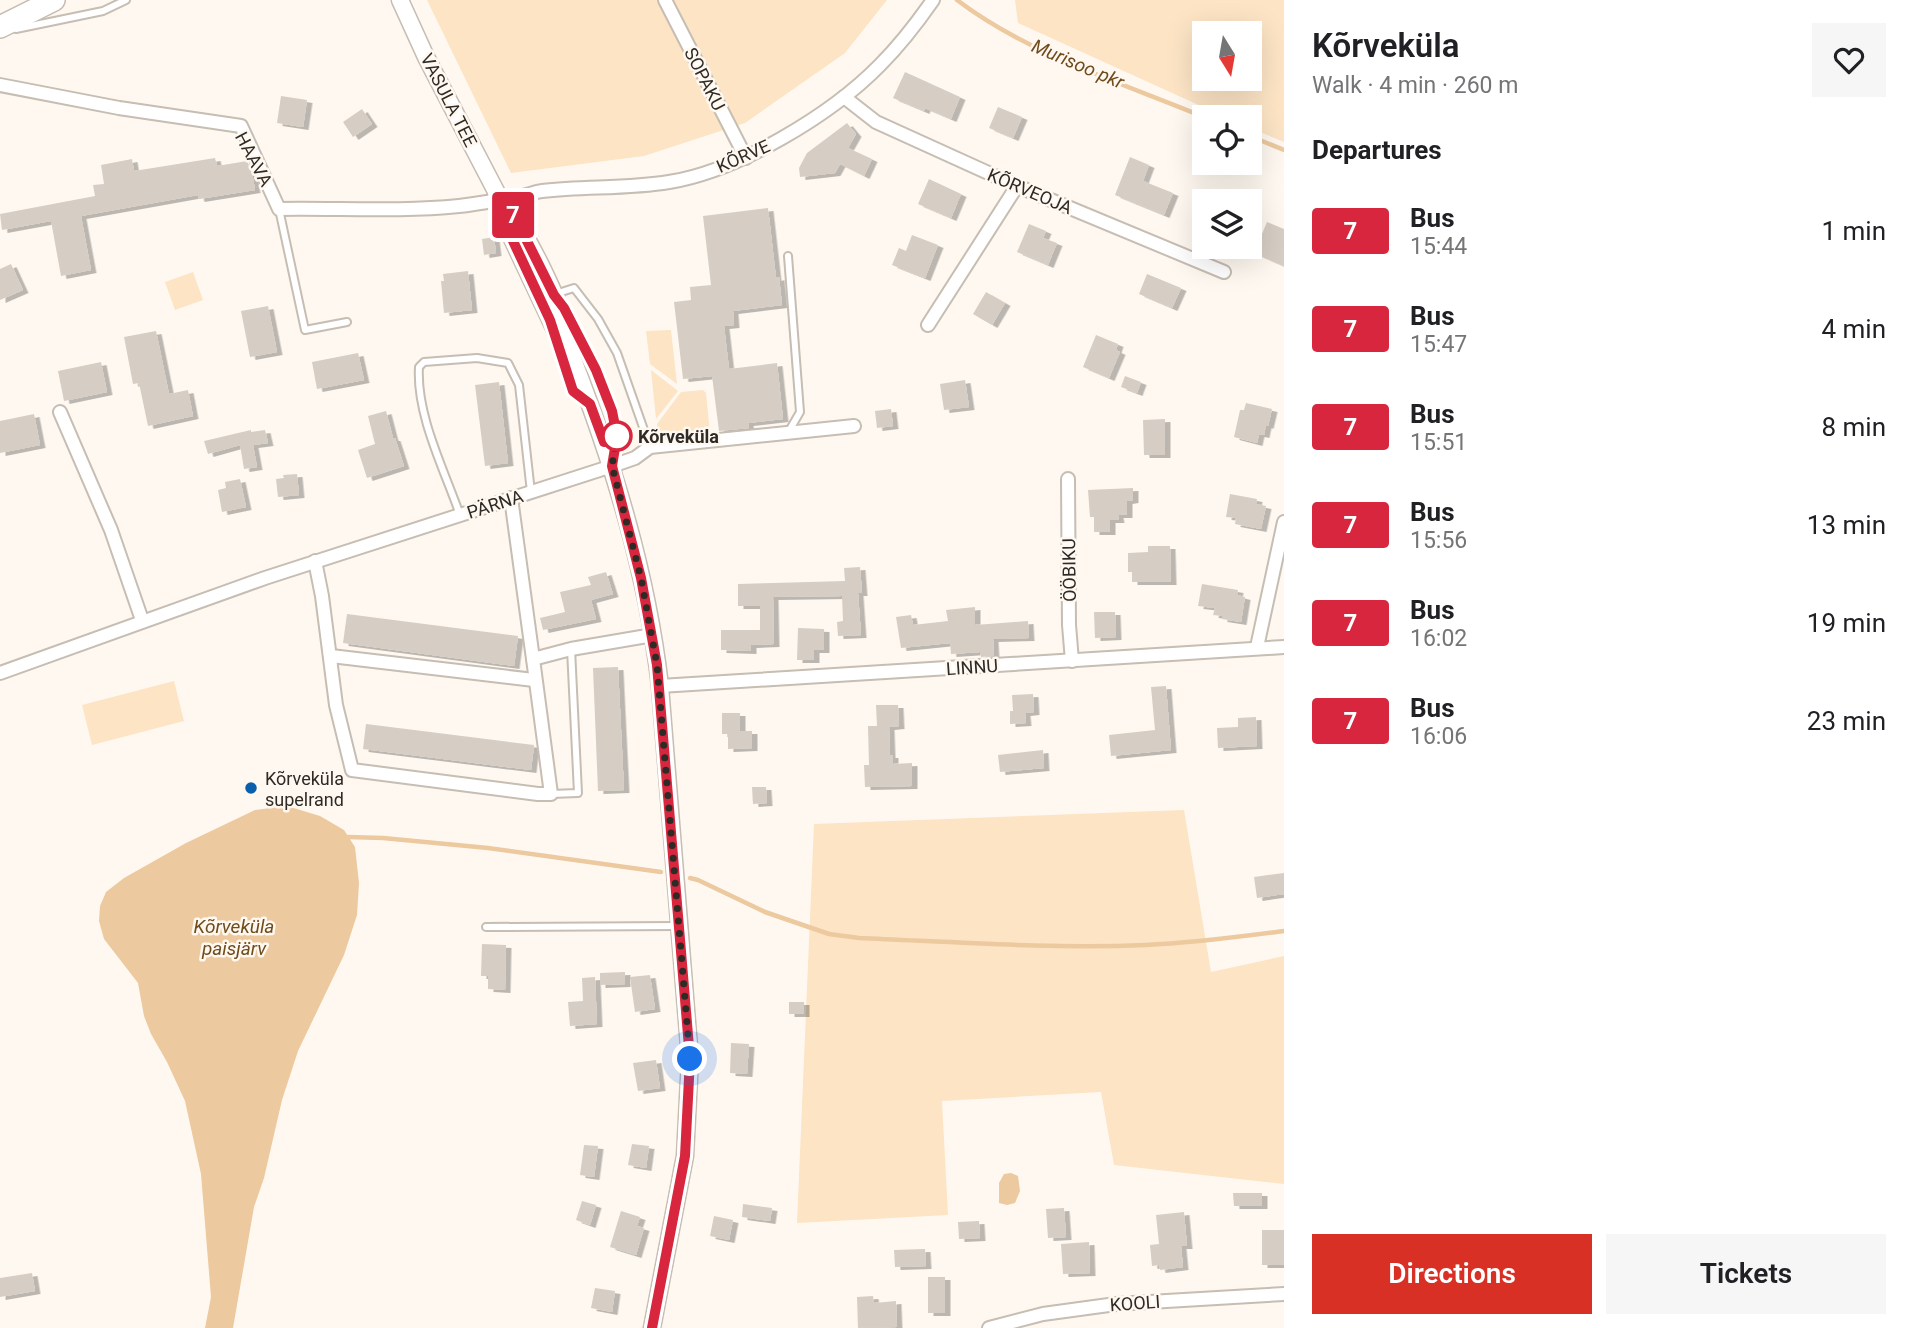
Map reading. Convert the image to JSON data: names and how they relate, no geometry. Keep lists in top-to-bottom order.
{
  "streets": {
    "street": [
      "SOPAKU",
      "VASULA TEE",
      "KÕRVE",
      "HAAVA",
      "KÕRVEOJA",
      "PÄRNA",
      "ÖÖBIKU",
      "LINNU",
      "KOOLI"
    ]
  },
  "crossings": [
    ["SOPAKU", "KÕRVE"],
    ["VASULA TEE", "KÕRVE"],
    ["VASULA TEE", "PÄRNA"],
    ["VASULA TEE", "LINNU"],
    ["KÕRVE", "KÕRVEOJA"],
    ["ÖÖBIKU", "LINNU"]
  ],
  "water": ["Murisoo pkr", "Kõrveküla paisjärv"],
  "places": ["Kõrveküla", "Kõrveküla supelrand"],
  "lines": ["bus line 7"],
  "north": "bottom",
  "page": {
    "on_map": "7",
    "heading": [
      ["Kõrveküla", "Walk · 4 min · 260 m"],
      "Departures"
    ],
    "list": [
      {
        "mark": "7",
        "name": "Bus",
        "note": "15:44",
        "value": "1 min"
      },
      {
        "mark": "7",
        "name": "Bus",
        "note": "15:47",
        "value": "4 min"
      },
      {
        "mark": "7",
        "name": "Bus",
        "note": "15:51",
        "value": "8 min"
      },
      {
        "mark": "7",
        "name": "Bus",
        "note": "15:56",
        "value": "13 min"
      },
      {
        "mark": "7",
        "name": "Bus",
        "note": "16:02",
        "value": "19 min"
      },
      {
        "mark": "7",
        "name": "Bus",
        "note": "16:06",
        "value": "23 min"
      }
    ],
    "buttons": ["Directions", "Tickets"]
  }
}
